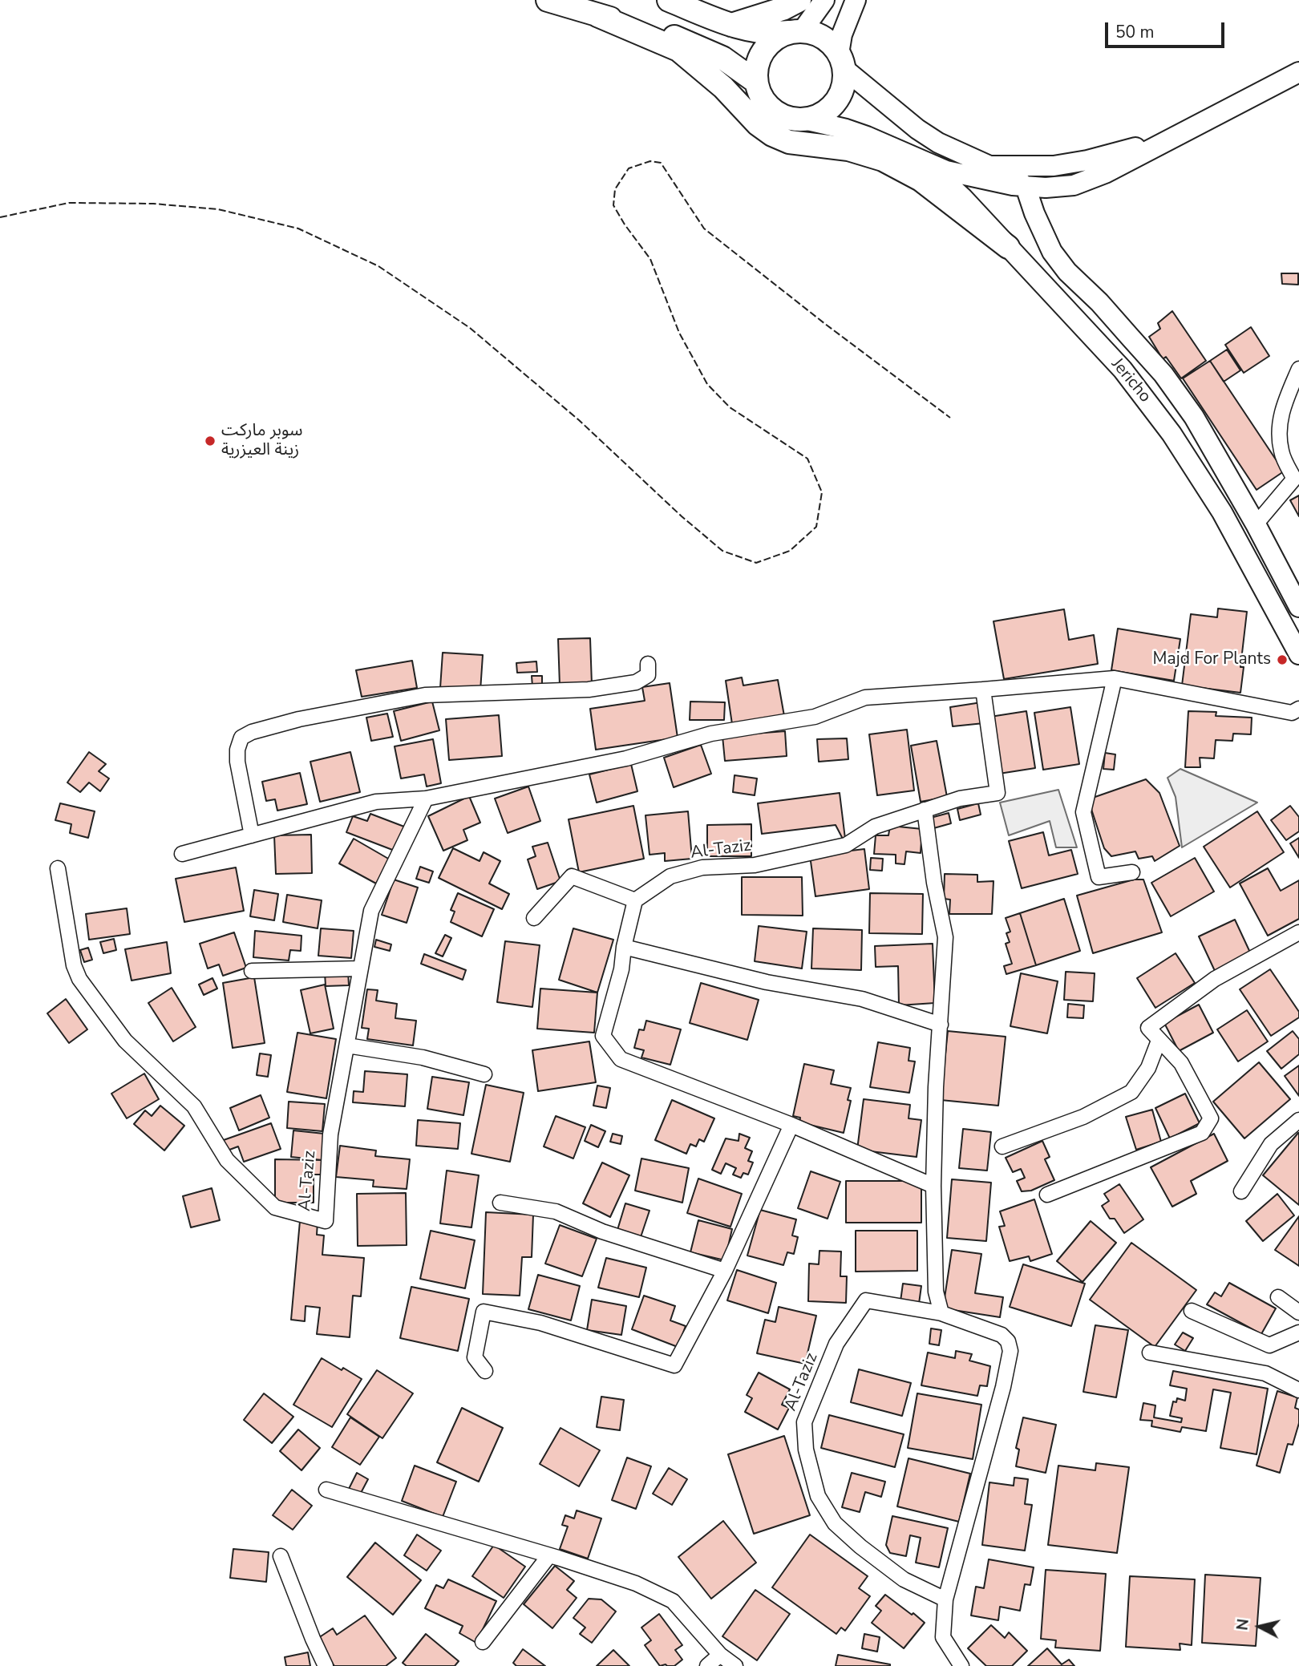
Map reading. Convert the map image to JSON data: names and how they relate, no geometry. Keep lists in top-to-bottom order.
{
  "streets": {
    "main road": ["Jericho"],
    "street": ["Al-Taziz"]
  },
  "places": ["سوبر ماركت زينة العيزرية", "Majd For Plants"],
  "scale_bar": "50 m",
  "north": "left"
}
